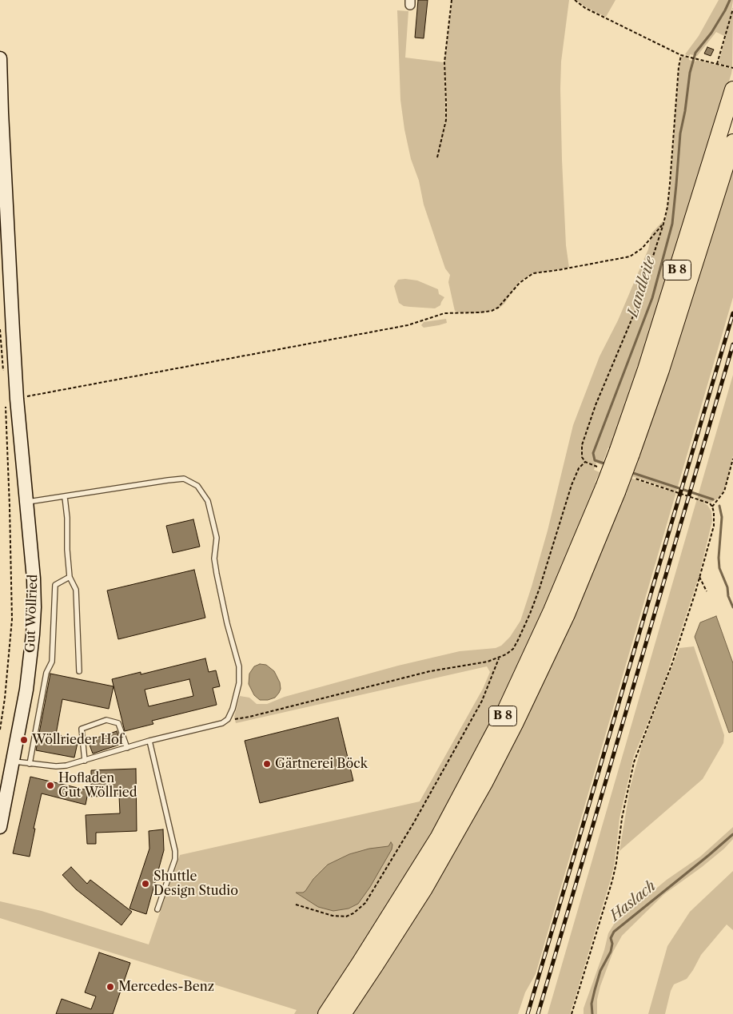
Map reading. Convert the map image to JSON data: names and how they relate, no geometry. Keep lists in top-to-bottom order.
{
  "streets": {
    "highway": ["B 8"],
    "street": ["Gut Wöllried"]
  },
  "water": ["Landleite", "Haslach"],
  "places": [
    "Wöllrieder Hof",
    "Gärtnerei Böck",
    "Hofladen Gut Wöllried",
    "Shuttle Design Studio",
    "Mercedes-Benz"
  ]
}
